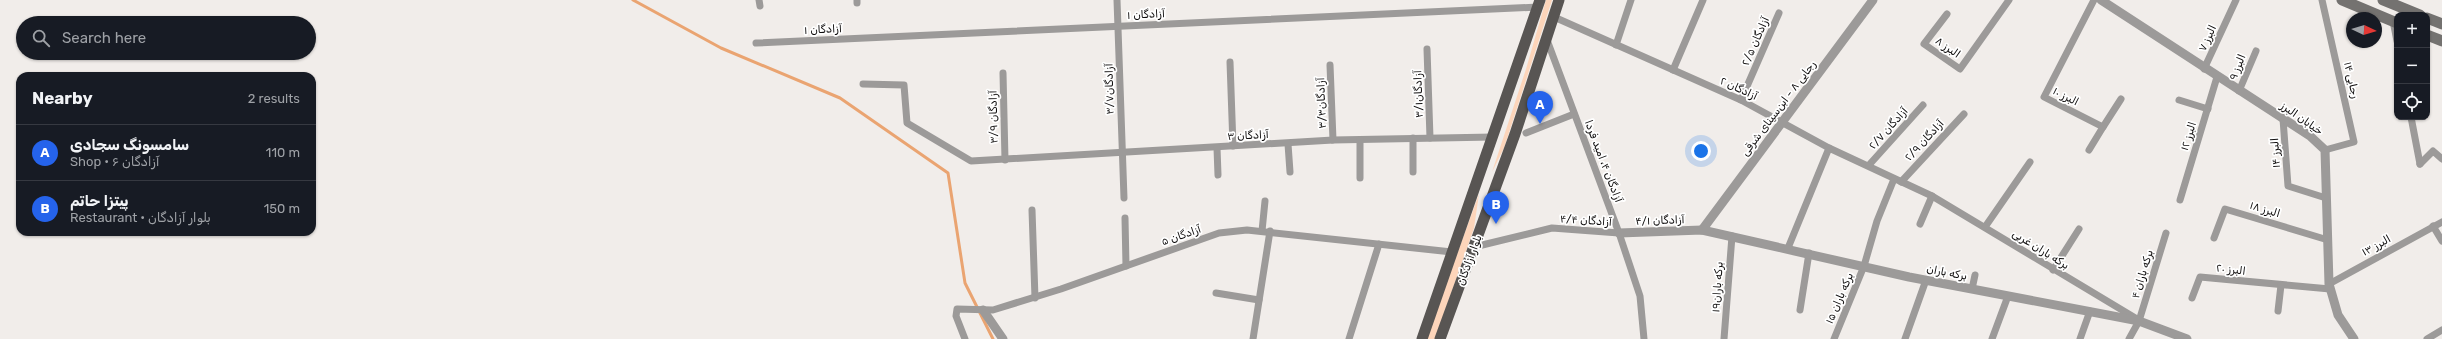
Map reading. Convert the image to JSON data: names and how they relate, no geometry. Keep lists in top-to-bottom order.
{
  "streets": {
    "main road": ["بلوار آزادگان"],
    "street": [
      "آزادگان ۱",
      "البرز ۷",
      "آزادگان ۲/۵",
      "البرز ۸",
      "البرز ۹",
      "رجایی ۱۴",
      "آزادگان ۲",
      "آزادگان۳/۷",
      "آزادگان۳/۱",
      "البرز ۱۰",
      "آزادگان۳/۳",
      "رجایی ۸ - ابن‌سینای شرقی",
      "آزادگان ۳/۹",
      "خیابان البرز",
      "آزادگان ۲/۷",
      "آزادگان ۳",
      "البرز ۱۲",
      "آزادگان ۲/۹",
      "البرز ۱۴",
      "آزادگان ۴، امید فردا",
      "البرز ۱۸",
      "آزادگان ۴/۴",
      "آزادگان ۴/۱",
      "آزادگان ۵",
      "البرز ۱۳",
      "برکه باران غربی",
      "البرز ۲۰",
      "برکه باران",
      "برکه باران ۴",
      "برکه باران۱۹",
      "برکه باران ۱۵"
    ]
  },
  "crossings": [
    ["آزادگان ۱", "آزادگان۳/۷"],
    ["آزادگان ۱", "بلوار آزادگان"],
    ["البرز ۷", "خیابان البرز"],
    ["آزادگان ۲/۵", "آزادگان ۲"],
    ["البرز ۹", "خیابان البرز"],
    ["رجایی ۱۴", "خیابان البرز"],
    ["آزادگان ۲", "رجایی ۸ - ابن‌سینای شرقی"],
    ["آزادگان ۲", "آزادگان ۲/۷"],
    ["آزادگان ۲", "آزادگان ۲/۹"],
    ["آزادگان ۲", "برکه باران غربی"],
    ["آزادگان ۲", "بلوار آزادگان"],
    ["آزادگان ۲", "برکه باران ۱۵"],
    ["آزادگان۳/۷", "آزادگان ۳"],
    ["آزادگان۳/۱", "آزادگان ۳"],
    ["آزادگان۳/۳", "آزادگان ۳"],
    ["رجایی ۸ - ابن‌سینای شرقی", "آزادگان ۴/۱"],
    ["رجایی ۸ - ابن‌سینای شرقی", "برکه باران"],
    ["آزادگان ۳/۹", "آزادگان ۳"],
    ["خیابان البرز", "البرز ۱۲"],
    ["خیابان البرز", "البرز ۱۴"],
    ["خیابان البرز", "البرز ۱۸"],
    ["خیابان البرز", "البرز ۱۳"],
    ["خیابان البرز", "البرز ۲۰"],
    ["آزادگان ۳", "بلوار آزادگان"],
    ["آزادگان ۲/۹", "برکه باران ۱۵"],
    ["آزادگان ۴، امید فردا", "آزادگان ۴/۴"],
    ["آزادگان ۴، امید فردا", "آزادگان ۴/۱"],
    ["آزادگان ۴، امید فردا", "بلوار آزادگان"],
    ["آزادگان ۴/۴", "آزادگان ۴/۱"],
    ["آزادگان ۴/۴", "بلوار آزادگان"],
    ["آزادگان ۴/۱", "برکه باران"],
    ["آزادگان ۵", "بلوار آزادگان"],
    ["البرز ۱۳", "البرز ۲۰"],
    ["برکه باران غربی", "برکه باران"],
    ["برکه باران غربی", "برکه باران ۴"],
    ["برکه باران", "برکه باران ۴"],
    ["برکه باران", "برکه باران۱۹"],
    ["برکه باران", "برکه باران ۱۵"]
  ],
  "north": "right",
  "page": {
    "map_buttons": ["+", "−"],
    "search": "Search here",
    "heading": ["Nearby", "2 results"],
    "pins": ["A", "B"],
    "list": [
      {
        "mark": "A",
        "name": "سامسونگ سجادی",
        "note": "Shop · آزادگان ۶",
        "value": "110 m"
      },
      {
        "mark": "B",
        "name": "پیتزا حاتم",
        "note": "Restaurant · بلوار آزادگان",
        "value": "150 m"
      }
    ]
  }
}
